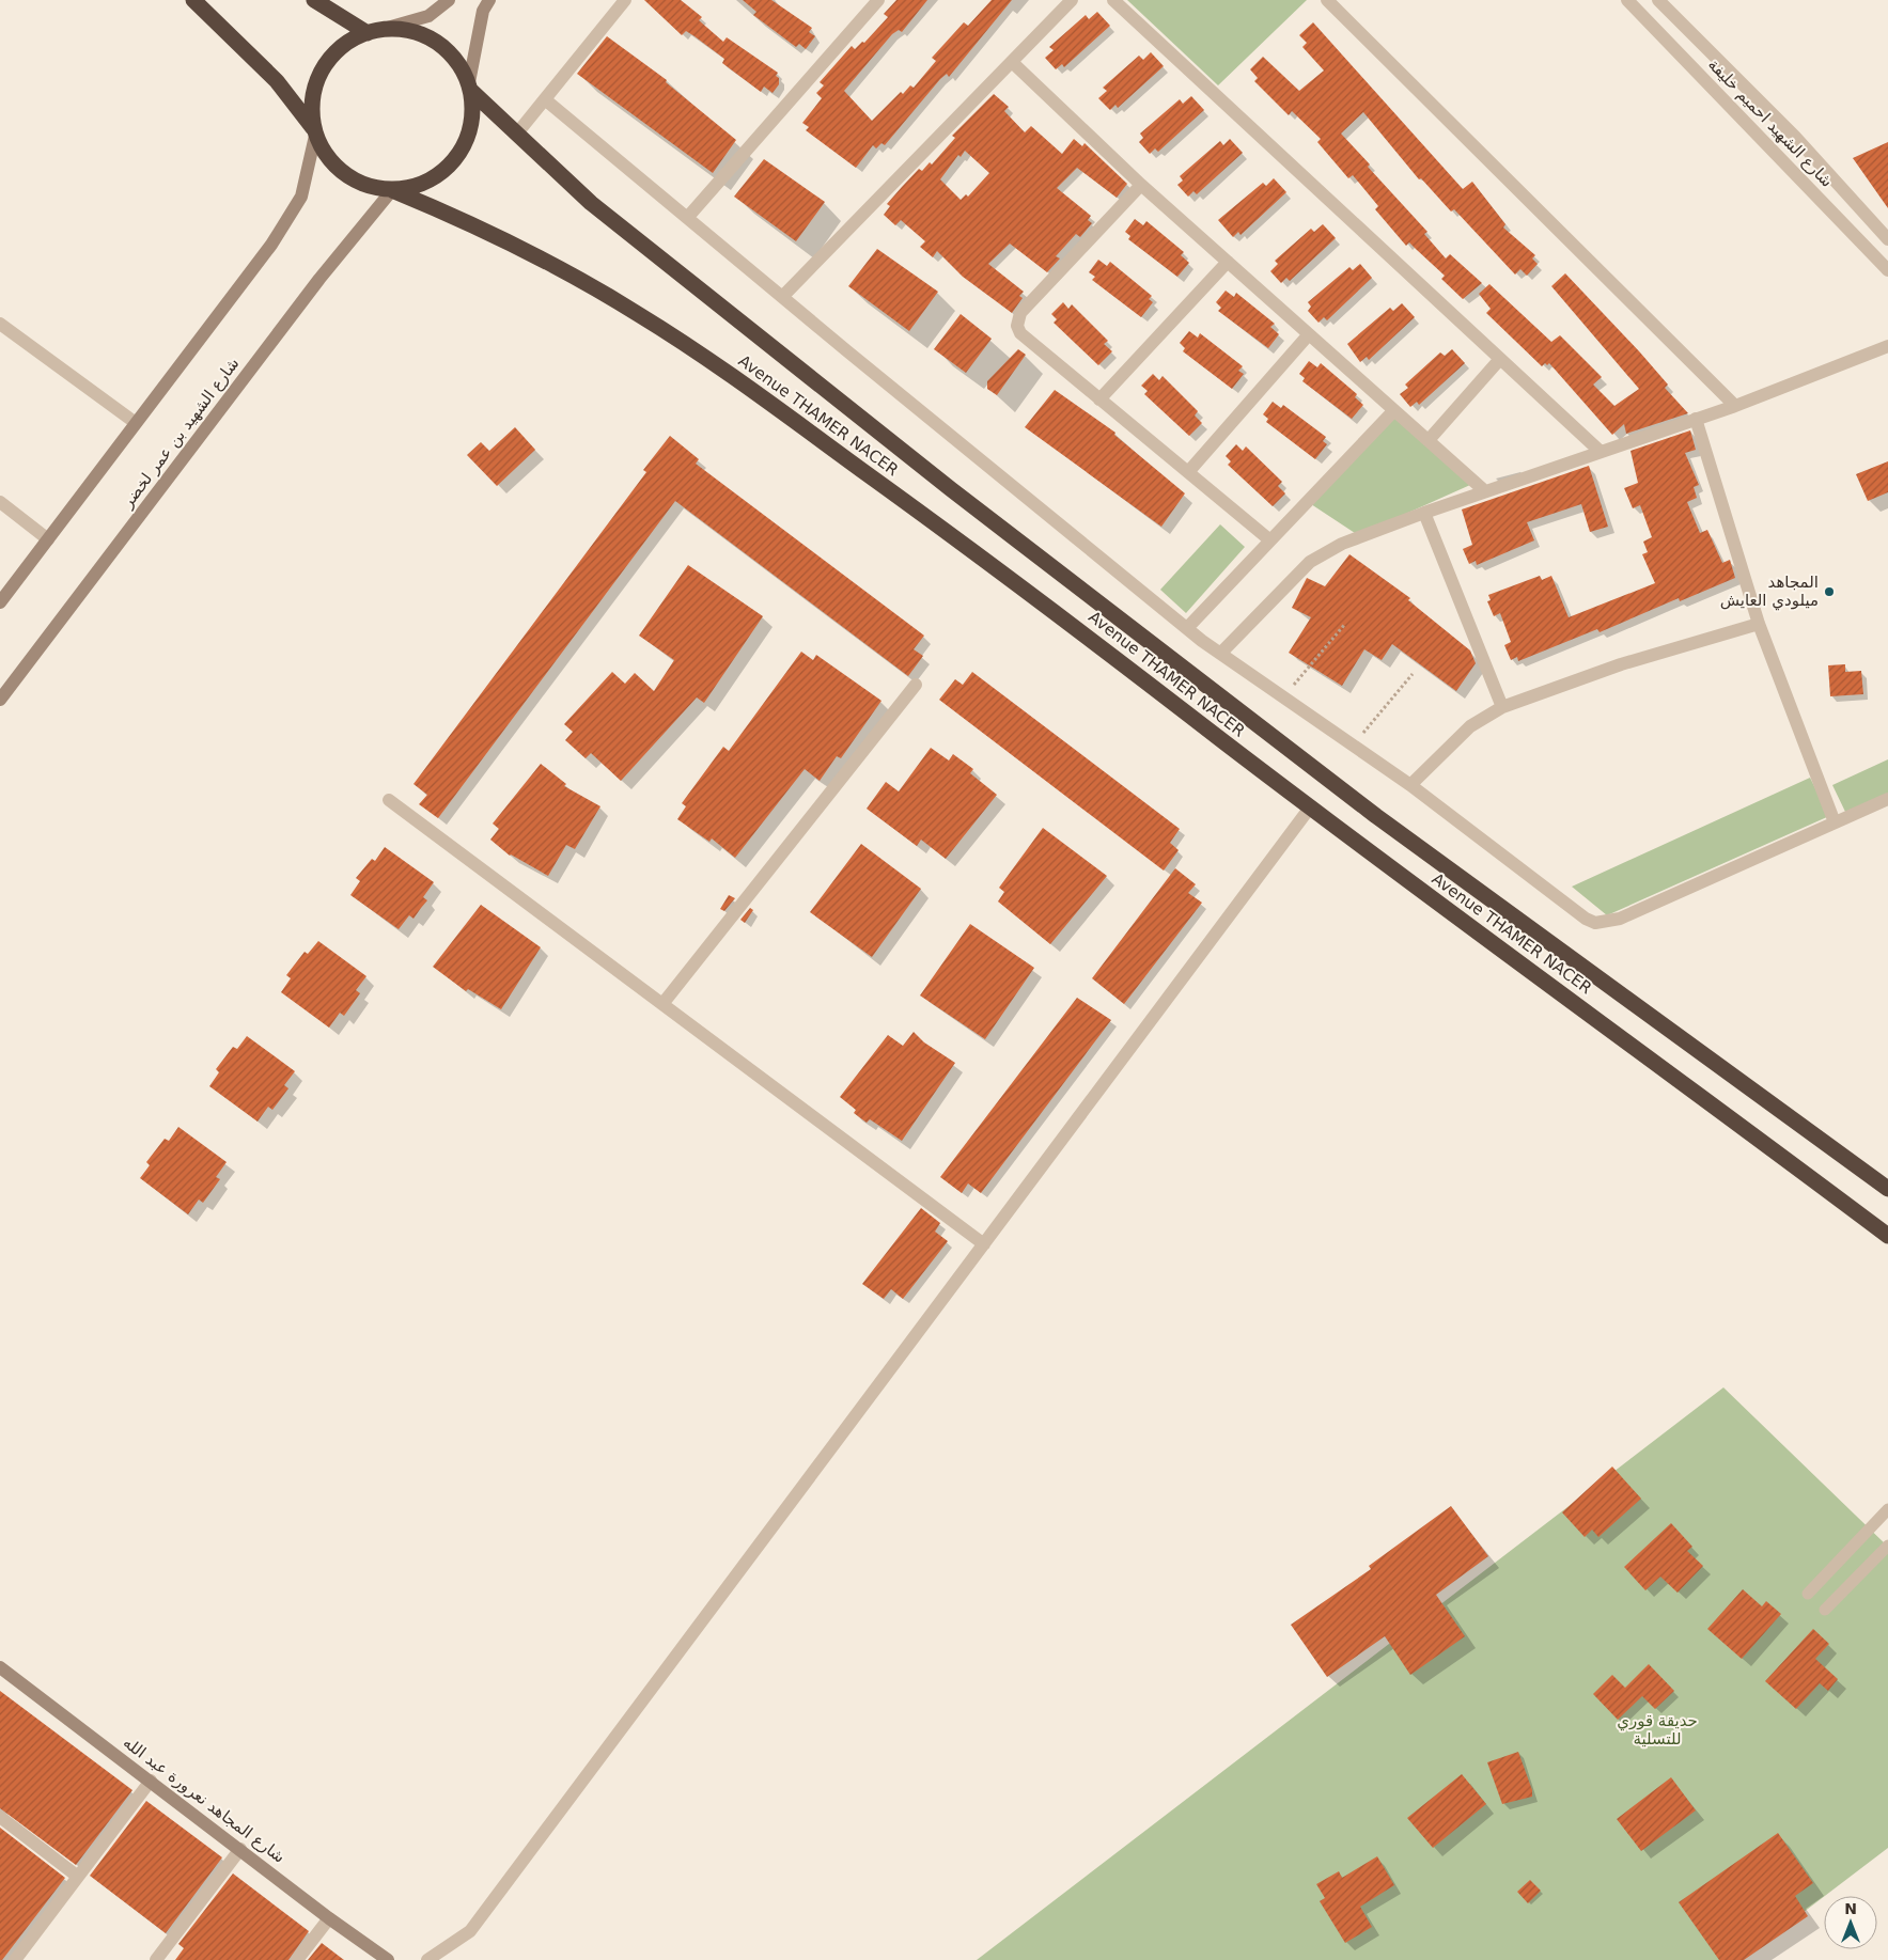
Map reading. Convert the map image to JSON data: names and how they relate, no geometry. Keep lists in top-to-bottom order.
{
  "streets": {
    "highway": ["Avenue THAMER NACER"],
    "main road": ["شارع الشهيد بن عمر لخضر", "شارع المجاهد نعرورة عبد الله"],
    "street": ["شارع الشهيد احميم خليفة"]
  },
  "crossings": [
    ["Avenue THAMER NACER", "شارع الشهيد بن عمر لخضر"]
  ],
  "parks": ["حديقة قوري للتسلية"],
  "places": ["المجاهد ميلودي العايش"],
  "north": "top"
}
